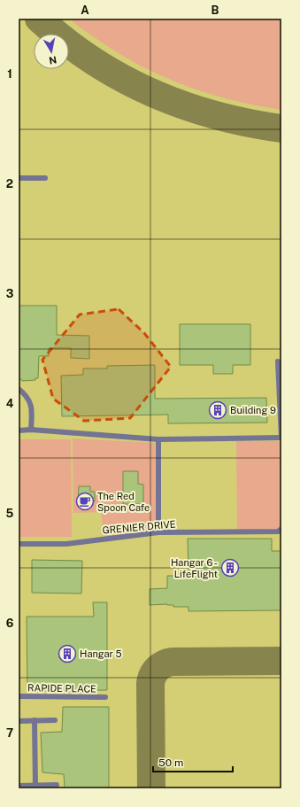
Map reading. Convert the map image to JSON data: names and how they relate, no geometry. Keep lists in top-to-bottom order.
{
  "streets": {
    "lane": ["GRENIER DRIVE", "RAPIDE PLACE"]
  },
  "places": {
    "building": ["Building 9", "Hangar 6 - LifeFlight", "Hangar 5"],
    "cafe": ["The Red Spoon Cafe"]
  },
  "scale_bar": "50 m",
  "north": "bottom",
  "grid": {
    "columns": ["A", "B"],
    "rows": [
      "1",
      "2",
      "3",
      "4",
      "5",
      "6",
      "7"
    ]
  }
}
